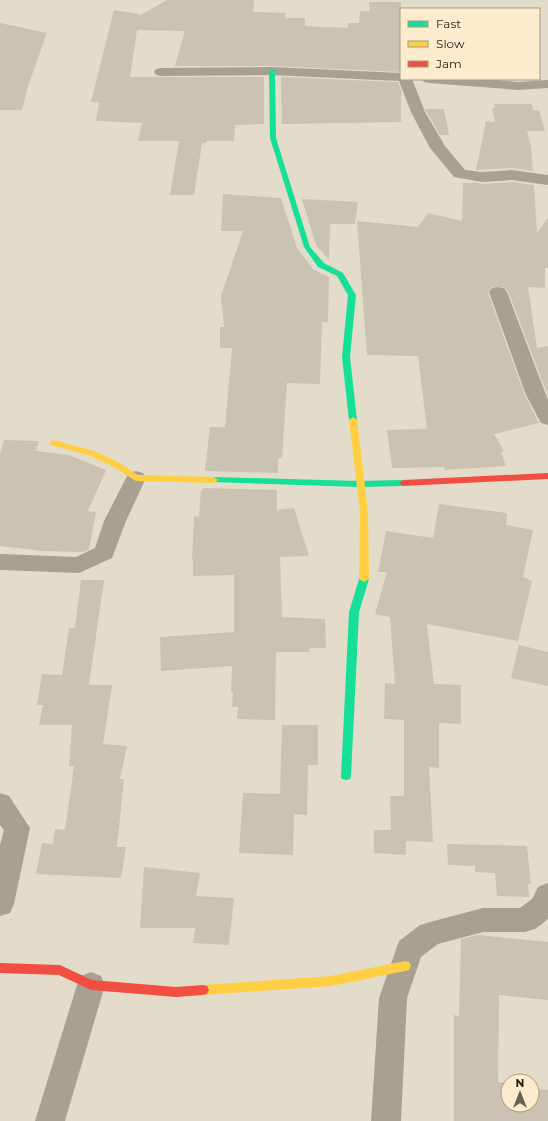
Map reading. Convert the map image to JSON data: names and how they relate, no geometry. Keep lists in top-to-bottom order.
{
  "legend": ["Fast", "Slow", "Jam"],
  "north": "top"
}
